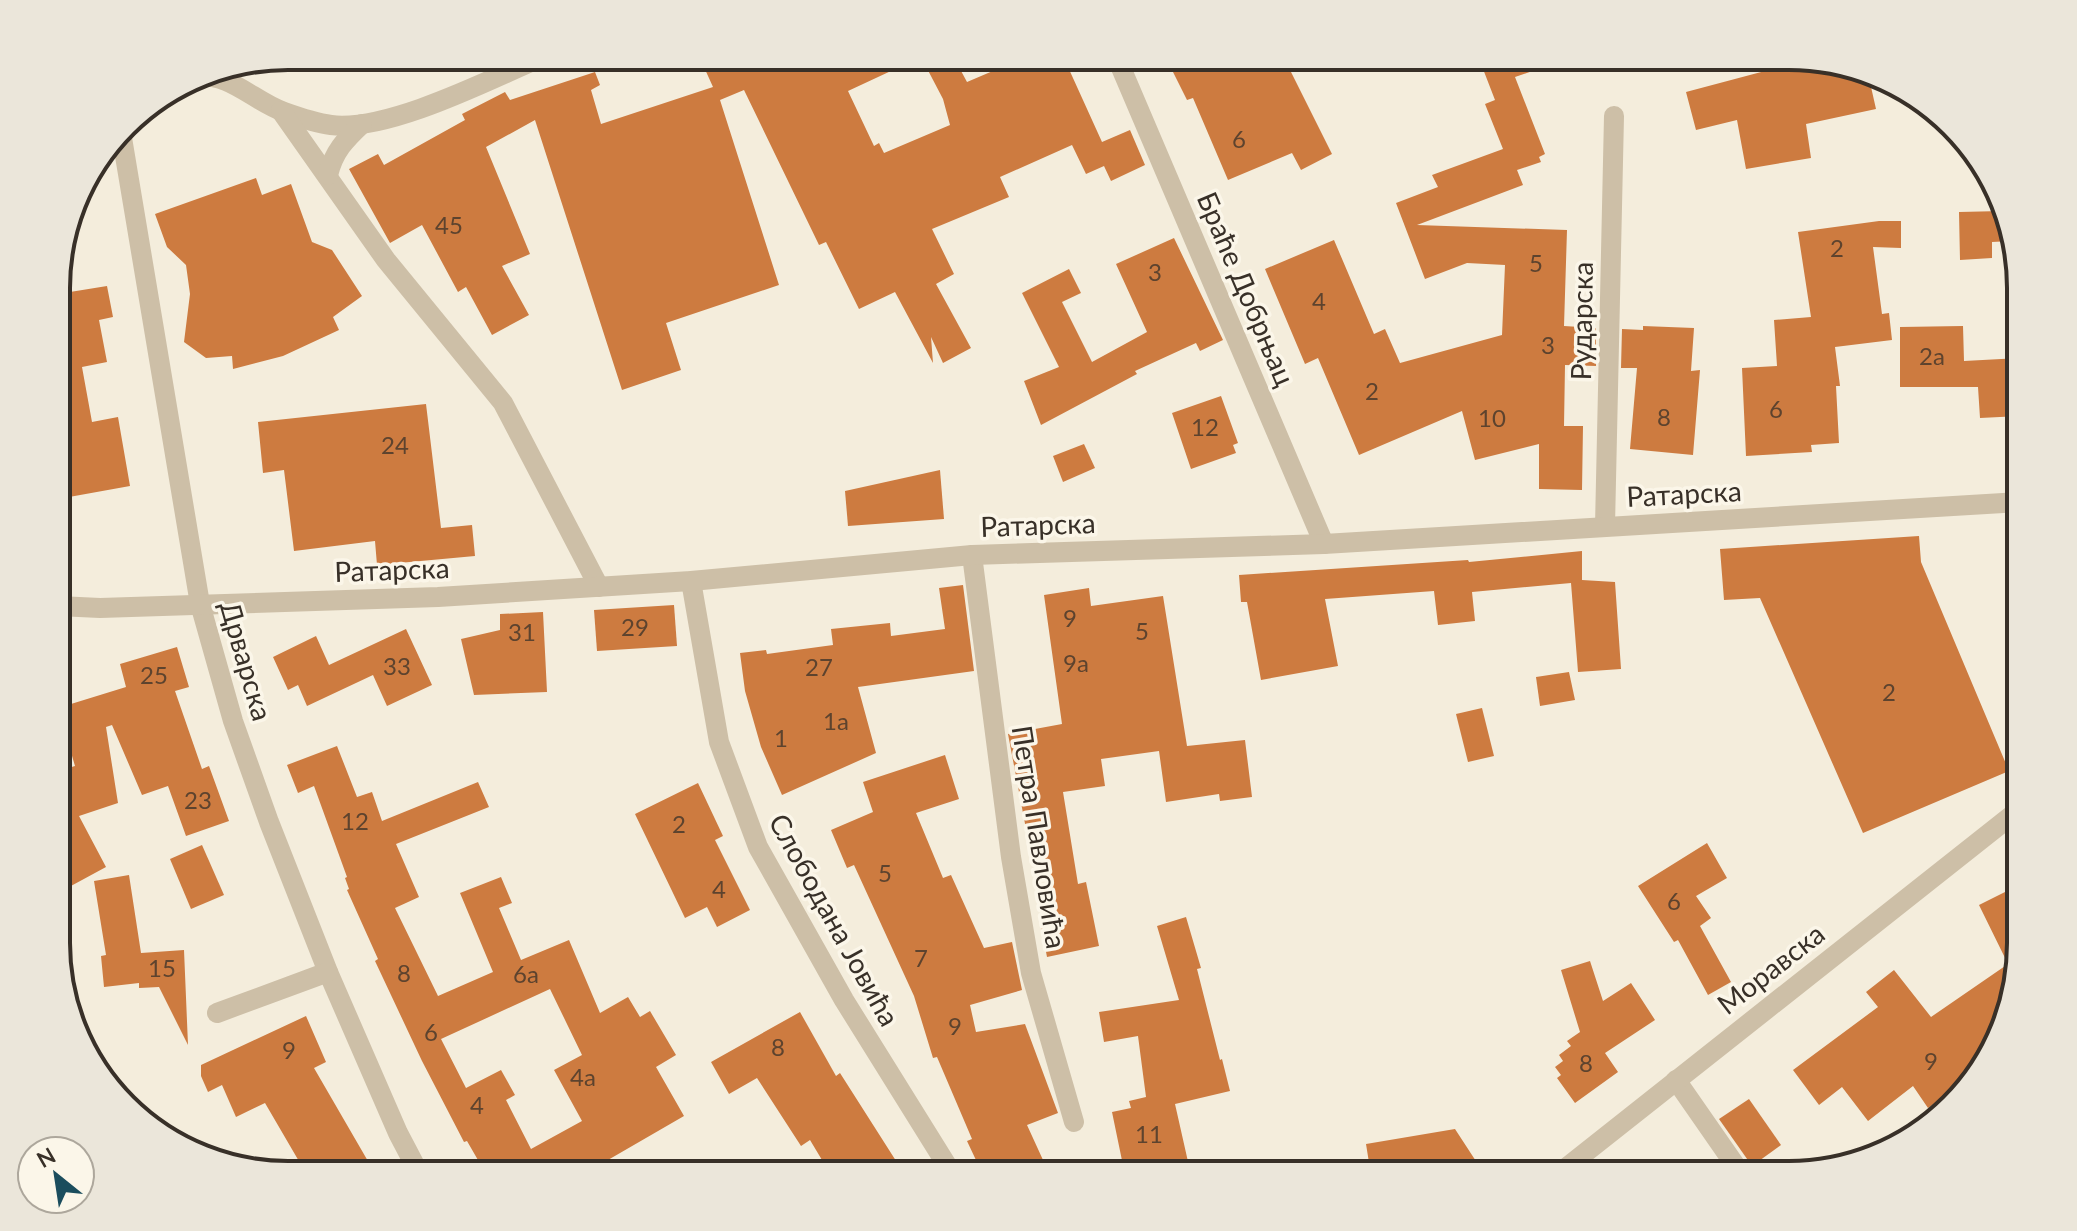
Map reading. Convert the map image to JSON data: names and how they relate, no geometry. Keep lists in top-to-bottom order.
{
  "streets": {
    "street": [
      "Браће Добрњац",
      "Рударска",
      "Ратарска",
      "Дрварска",
      "Петра Павловића",
      "Слободана Јовића",
      "Моравска"
    ]
  },
  "crossings": [
    ["Браће Добрњац", "Ратарска"],
    ["Рударска", "Ратарска"],
    ["Ратарска", "Дрварска"],
    ["Ратарска", "Петра Павловића"],
    ["Ратарска", "Слободана Јовића"]
  ],
  "house_numbers": [
    "6",
    "45",
    "2",
    "5",
    "3",
    "4",
    "3",
    "2a",
    "2",
    "6",
    "8",
    "10",
    "12",
    "24",
    "9",
    "29",
    "5",
    "31",
    "9a",
    "33",
    "27",
    "25",
    "2",
    "1a",
    "1",
    "23",
    "12",
    "2",
    "5",
    "4",
    "6",
    "7",
    "15",
    "8",
    "6a",
    "9",
    "6",
    "8",
    "9",
    "9",
    "8",
    "4a",
    "4",
    "11"
  ],
  "north": "top left"
}
